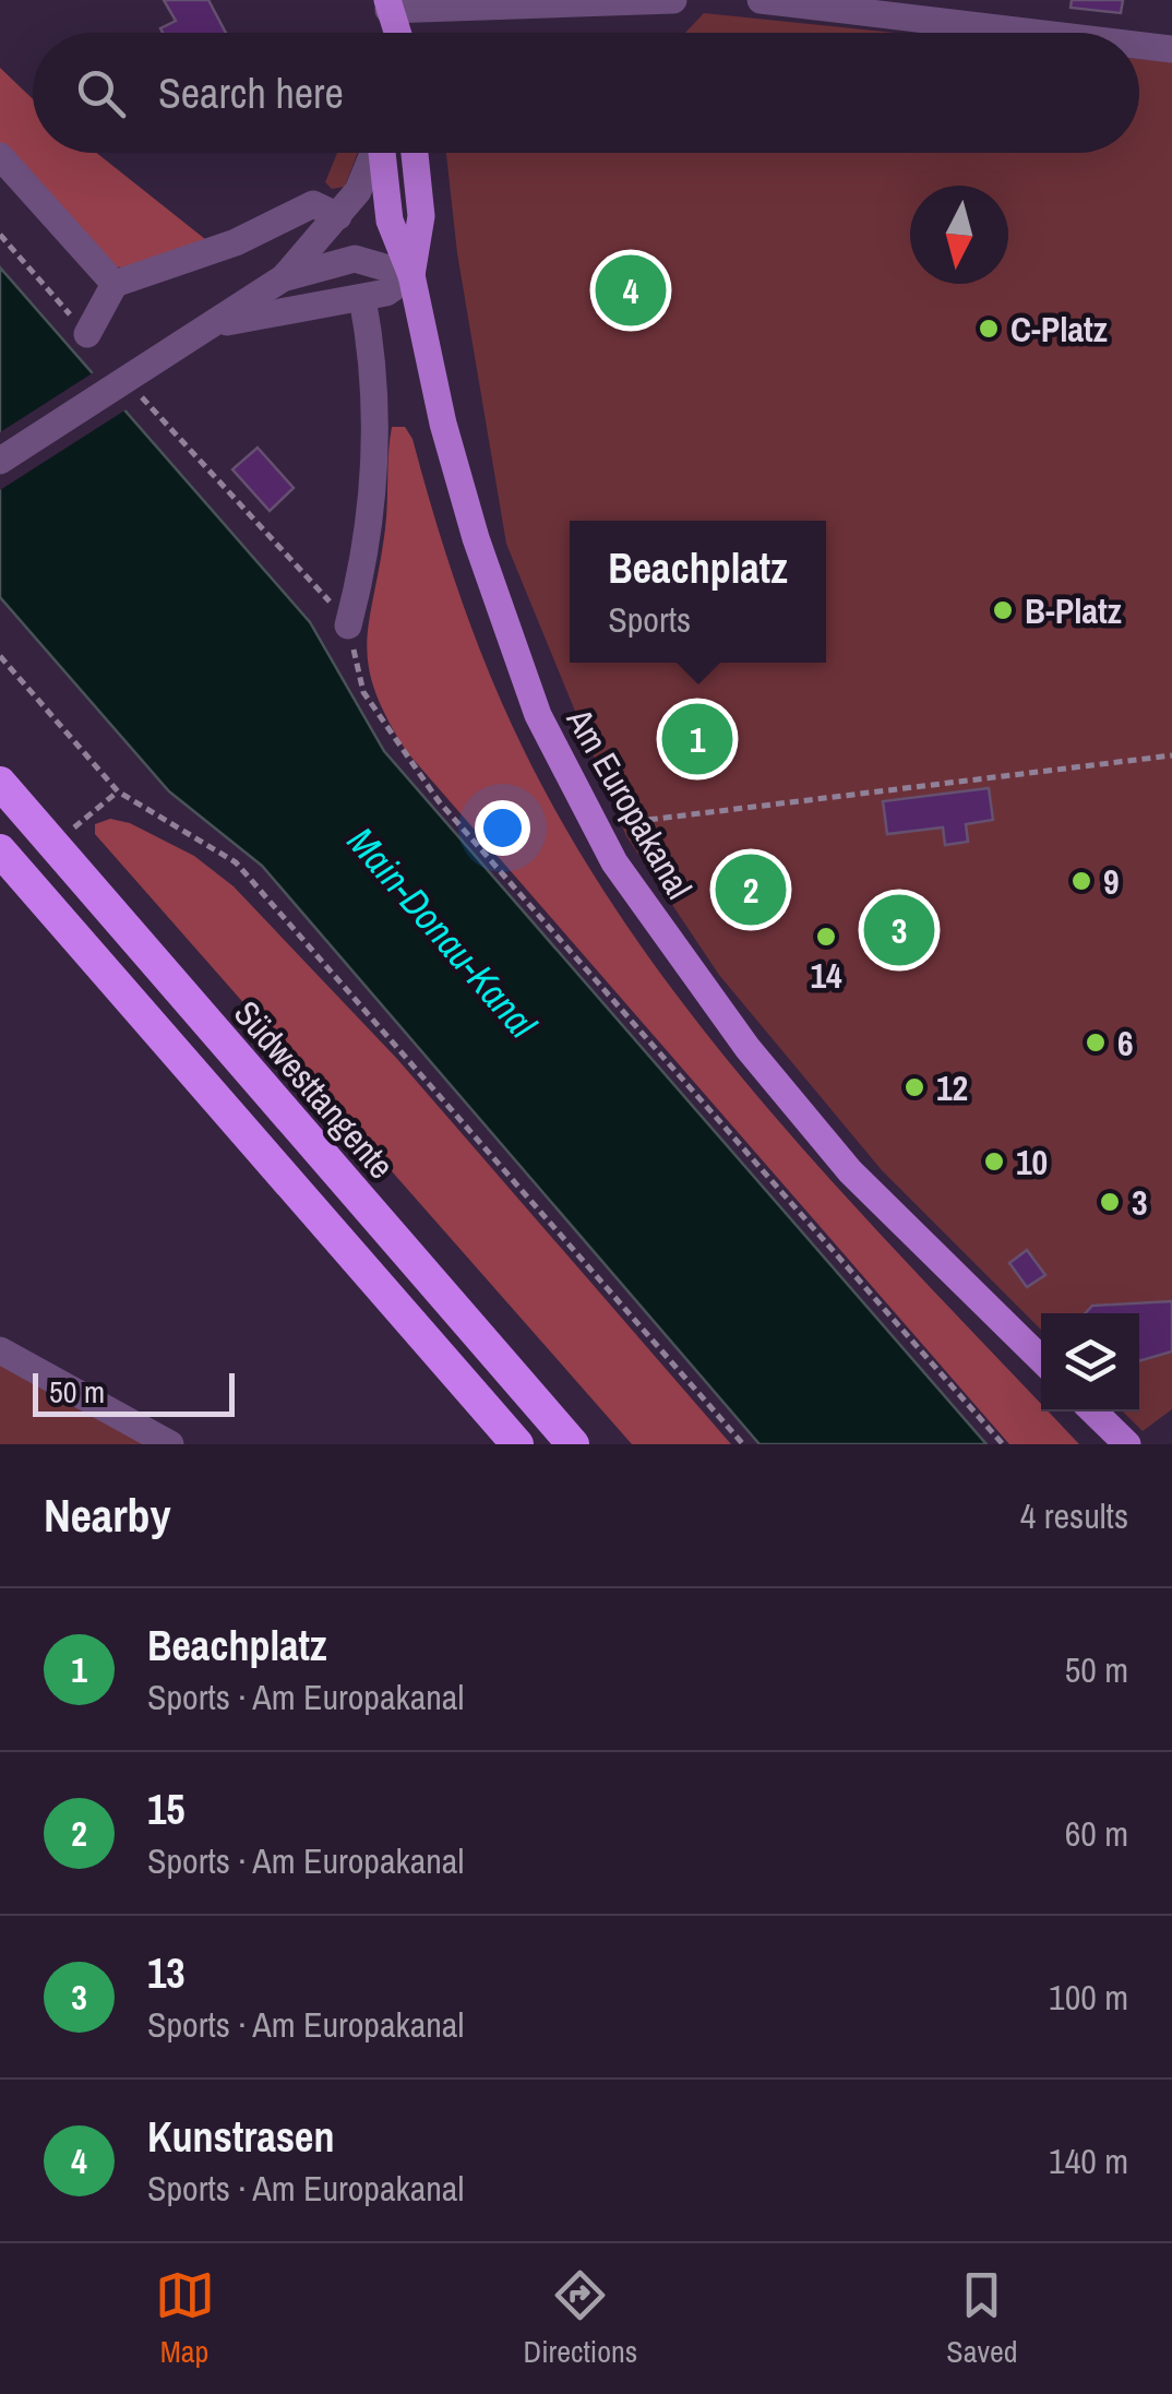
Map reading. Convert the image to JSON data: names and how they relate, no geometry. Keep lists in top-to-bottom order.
{
  "streets": {
    "highway": ["Südwesttangente"],
    "main road": ["Am Europakanal"]
  },
  "water": ["Main-Donau-Kanal"],
  "places": [
    "C-Platz",
    "B-Platz",
    "9",
    "14",
    "6",
    "12",
    "10",
    "3"
  ],
  "scale_bar": "50 m",
  "north": "bottom",
  "page": {
    "search": "Search here",
    "pins": [
      "4",
      "1",
      "2",
      "3"
    ],
    "popup": ["Beachplatz", "Sports"],
    "scale": "50 m",
    "heading": ["Nearby", "4 results"],
    "list": [
      {
        "mark": "1",
        "name": "Beachplatz",
        "note": "Sports · Am Europakanal",
        "value": "50 m"
      },
      {
        "mark": "2",
        "name": "15",
        "note": "Sports · Am Europakanal",
        "value": "60 m"
      },
      {
        "mark": "3",
        "name": "13",
        "note": "Sports · Am Europakanal",
        "value": "100 m"
      },
      {
        "mark": "4",
        "name": "Kunstrasen",
        "note": "Sports · Am Europakanal",
        "value": "140 m"
      }
    ],
    "nav": ["Map", "Directions", "Saved"]
  }
}
